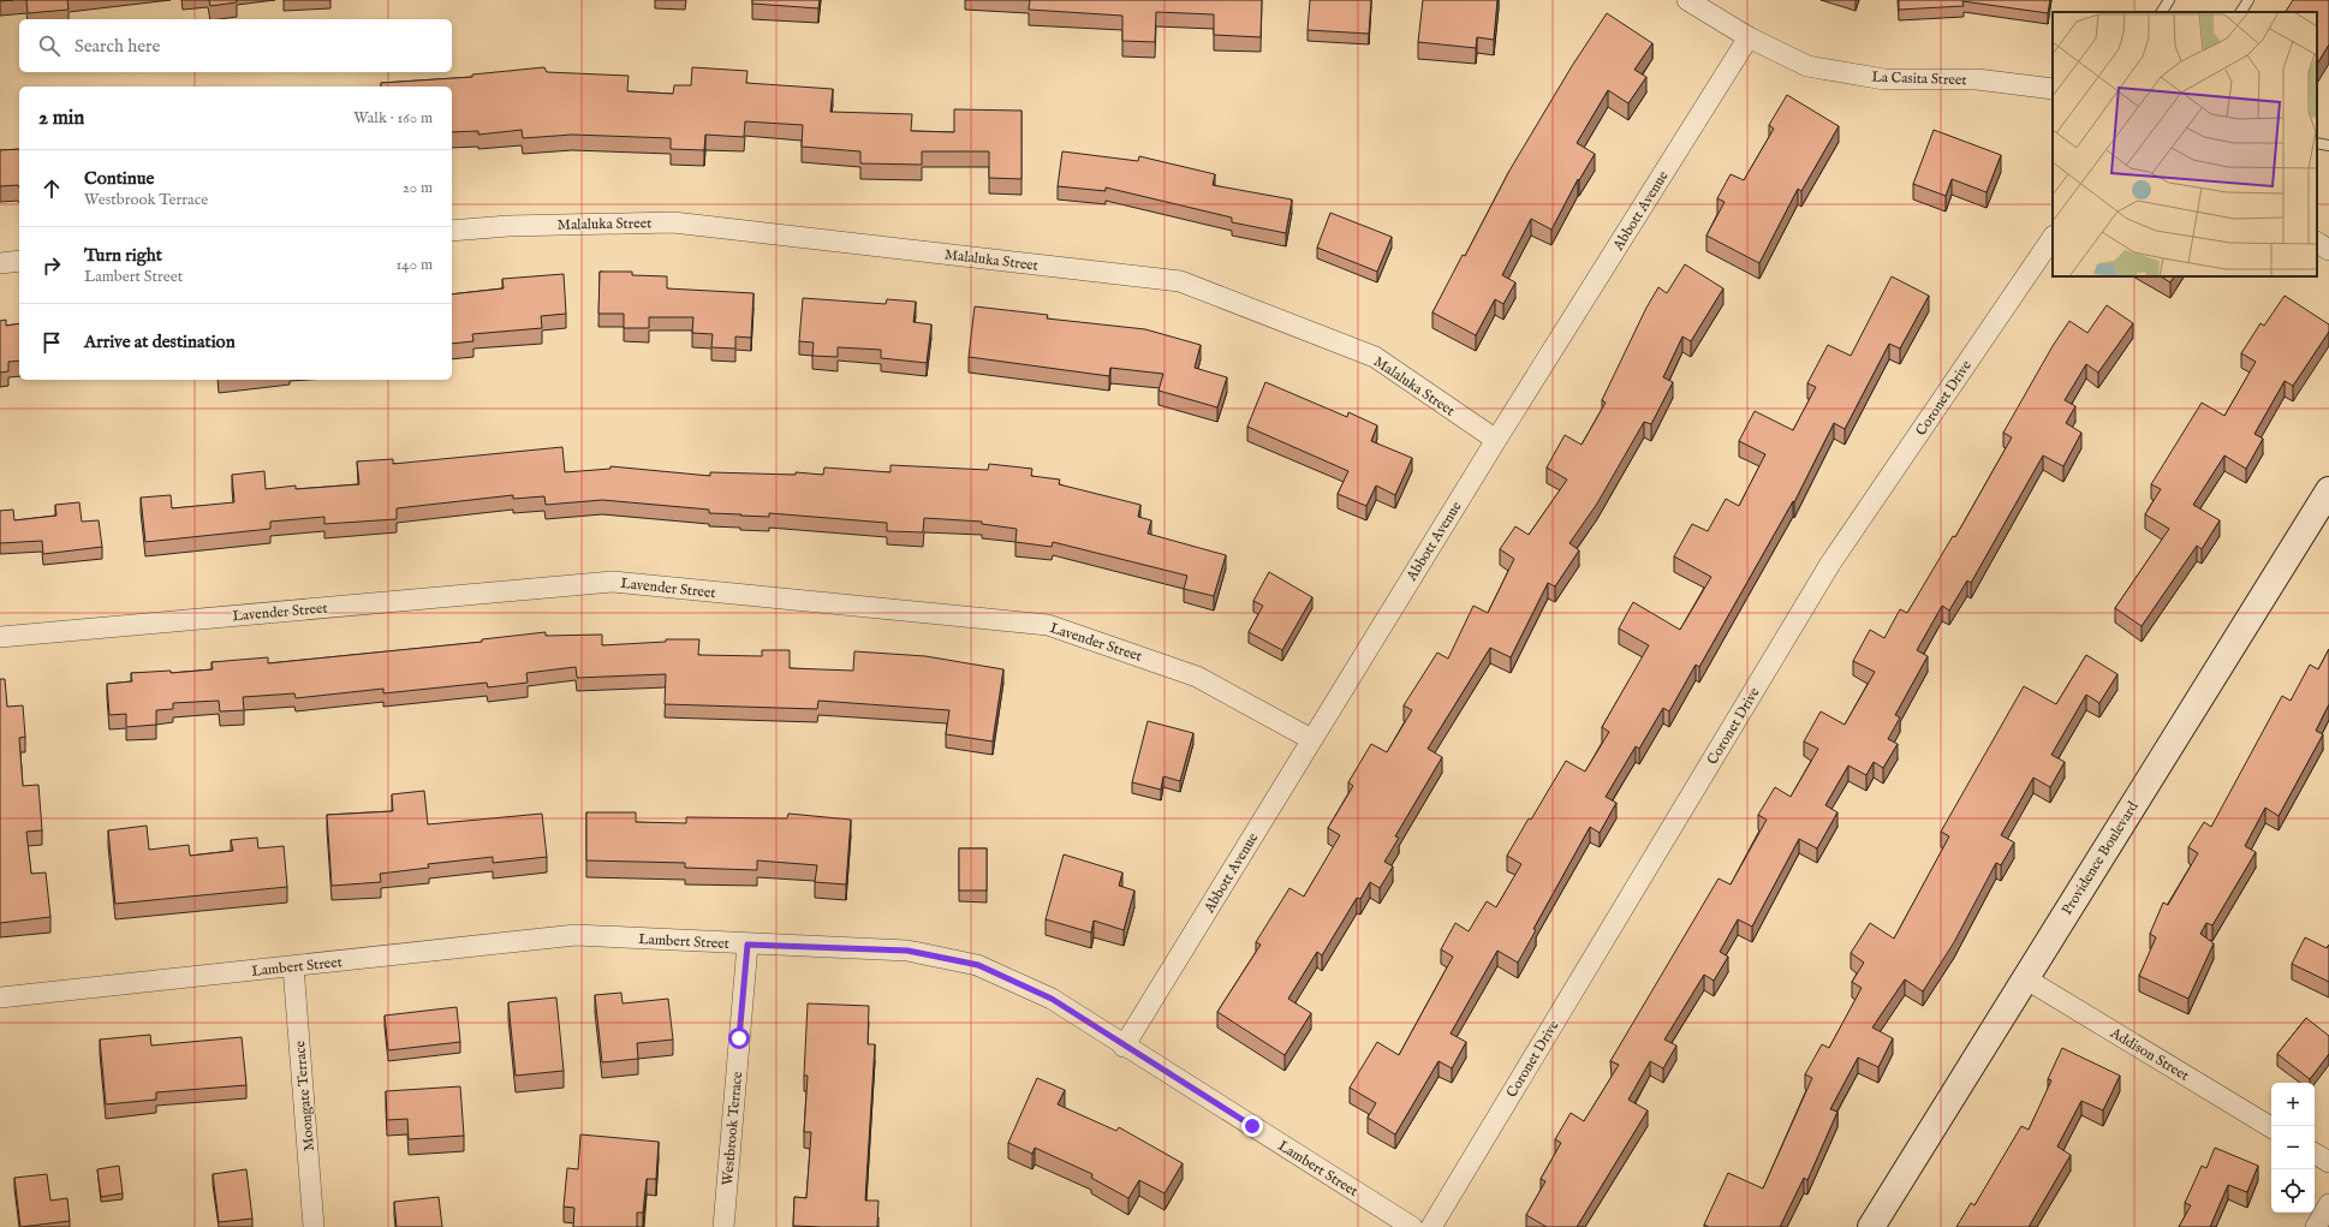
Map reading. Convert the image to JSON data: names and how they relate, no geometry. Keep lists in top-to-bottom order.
{
  "streets": {
    "main road": ["Providence Boulevard"],
    "street": [
      "La Casita Street",
      "Abbott Avenue",
      "Malaluka Street",
      "Coronet Drive",
      "Lavender Street",
      "Lambert Street",
      "Addison Street",
      "Moongate Terrace",
      "Westbrook Terrace"
    ]
  },
  "crossings": [
    ["La Casita Street", "Abbott Avenue"],
    ["Abbott Avenue", "Malaluka Street"],
    ["Abbott Avenue", "Lavender Street"],
    ["Abbott Avenue", "Lambert Street"],
    ["Providence Boulevard", "Addison Street"],
    ["Lambert Street", "Moongate Terrace"],
    ["Lambert Street", "Westbrook Terrace"]
  ],
  "page": {
    "search": "Search here",
    "heading": ["2 min", "Walk · 160 m"],
    "list": [
      ["Continue", "Westbrook Terrace", "20 m"],
      ["Turn right", "Lambert Street", "140 m"],
      "Arrive at destination"
    ],
    "map_buttons": ["+", "−"]
  }
}
